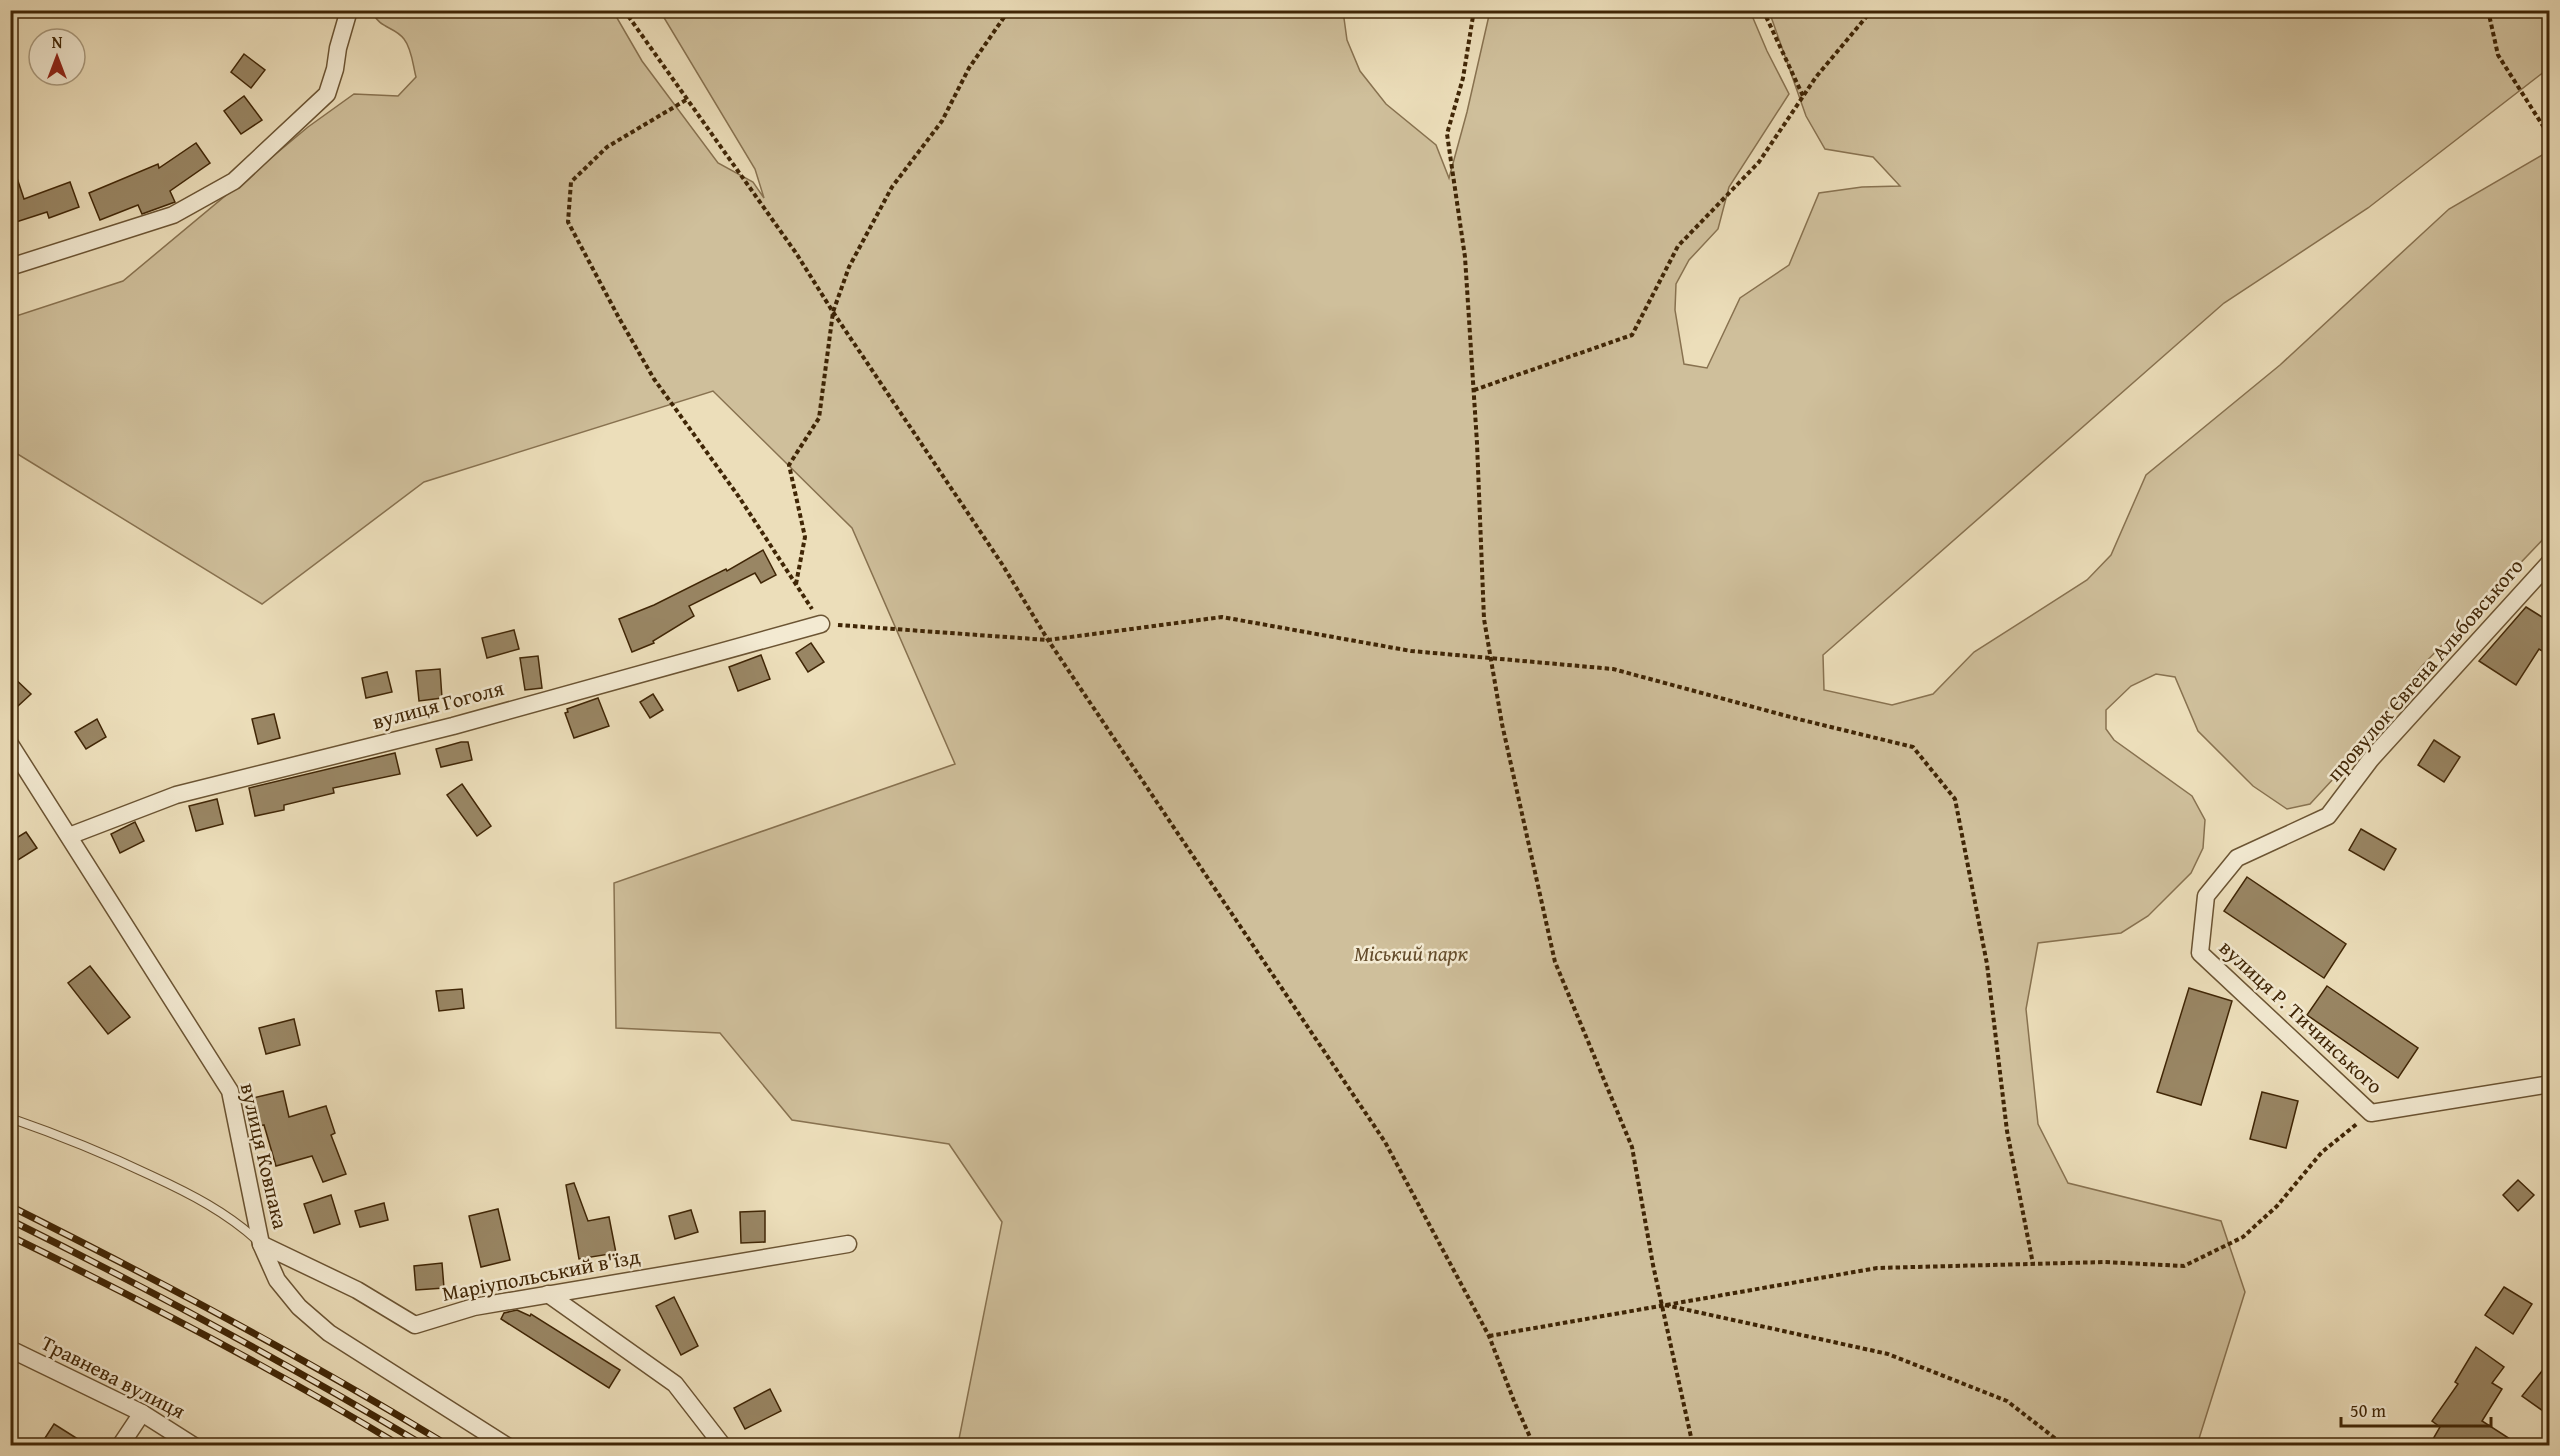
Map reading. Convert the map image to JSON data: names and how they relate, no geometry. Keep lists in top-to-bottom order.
{
  "streets": {
    "street": [
      "провулок Євгена Альбовського",
      "вулиця Гоголя",
      "вулиця Р. Тичинського",
      "вулиця Ковпака",
      "Маріупольський в'їзд",
      "Травнева вулиця"
    ]
  },
  "crossings": [
    ["провулок Євгена Альбовського", "вулиця Р. Тичинського"],
    ["вулиця Гоголя", "вулиця Ковпака"],
    ["вулиця Ковпака", "Маріупольський в'їзд"]
  ],
  "parks": ["Міський парк"],
  "scale_bar": "50 m",
  "north": "top"
}
